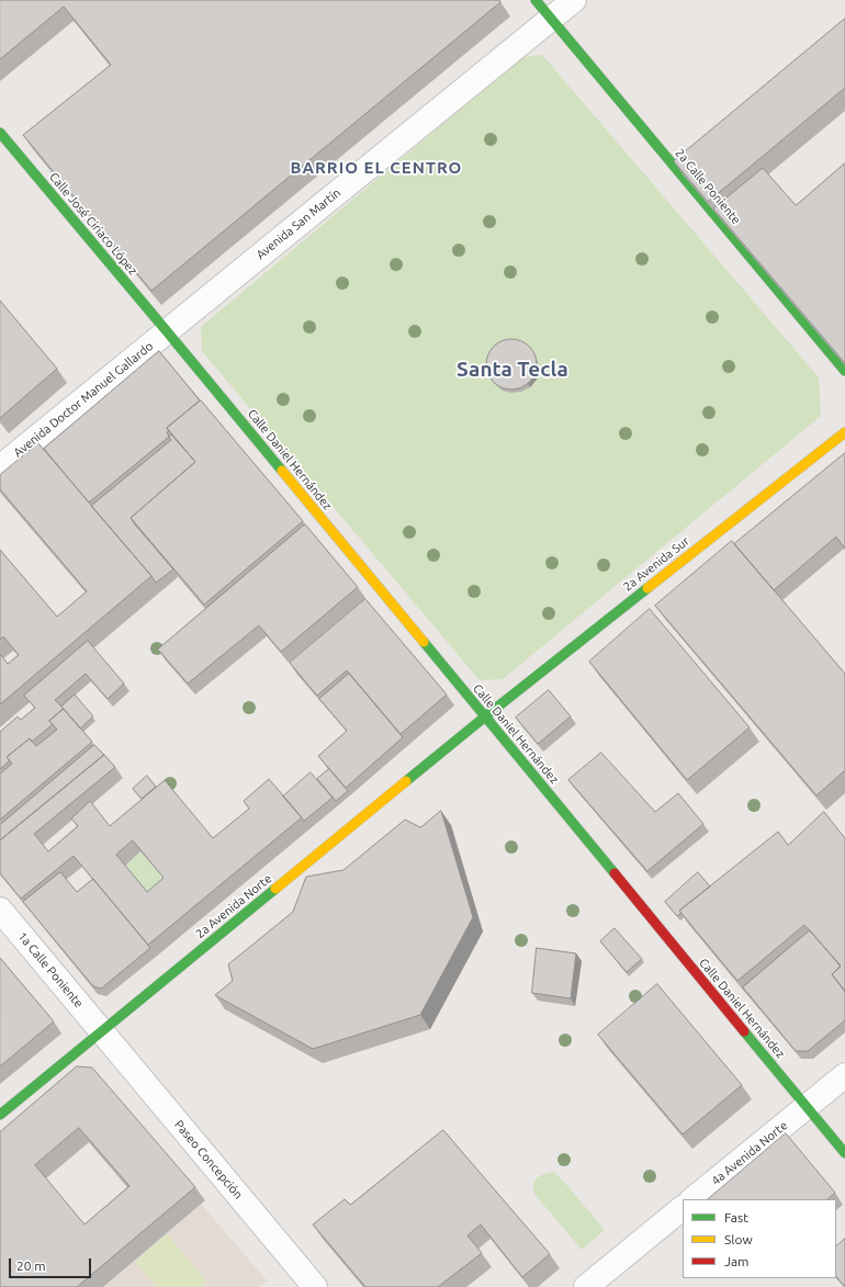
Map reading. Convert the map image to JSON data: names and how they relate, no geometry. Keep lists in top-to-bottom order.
{
  "streets": {
    "street": [
      "2a Calle Poniente",
      "Calle José Ciriaco López",
      "Avenida San Martín",
      "Avenida Doctor Manuel Gallardo",
      "Calle Daniel Hernández",
      "2a Avenida Sur",
      "2a Avenida Norte",
      "1a Calle Poniente",
      "4a Avenida Norte",
      "Paseo Concepción"
    ]
  },
  "crossings": [
    ["2a Calle Poniente", "Avenida San Martín"],
    ["Calle José Ciriaco López", "Avenida San Martín"],
    ["Calle José Ciriaco López", "Avenida Doctor Manuel Gallardo"],
    ["Calle José Ciriaco López", "Calle Daniel Hernández"],
    ["Avenida San Martín", "Avenida Doctor Manuel Gallardo"],
    ["Avenida San Martín", "Calle Daniel Hernández"],
    ["Avenida Doctor Manuel Gallardo", "Calle Daniel Hernández"],
    ["Calle Daniel Hernández", "2a Avenida Sur"],
    ["Calle Daniel Hernández", "2a Avenida Norte"],
    ["Calle Daniel Hernández", "4a Avenida Norte"],
    ["2a Avenida Sur", "2a Avenida Norte"],
    ["2a Avenida Norte", "1a Calle Poniente"],
    ["2a Avenida Norte", "Paseo Concepción"],
    ["1a Calle Poniente", "Paseo Concepción"]
  ],
  "districts": ["BARRIO EL CENTRO", "Santa Tecla"],
  "legend": ["Fast", "Slow", "Jam"],
  "scale_bar": "20 m"
}
